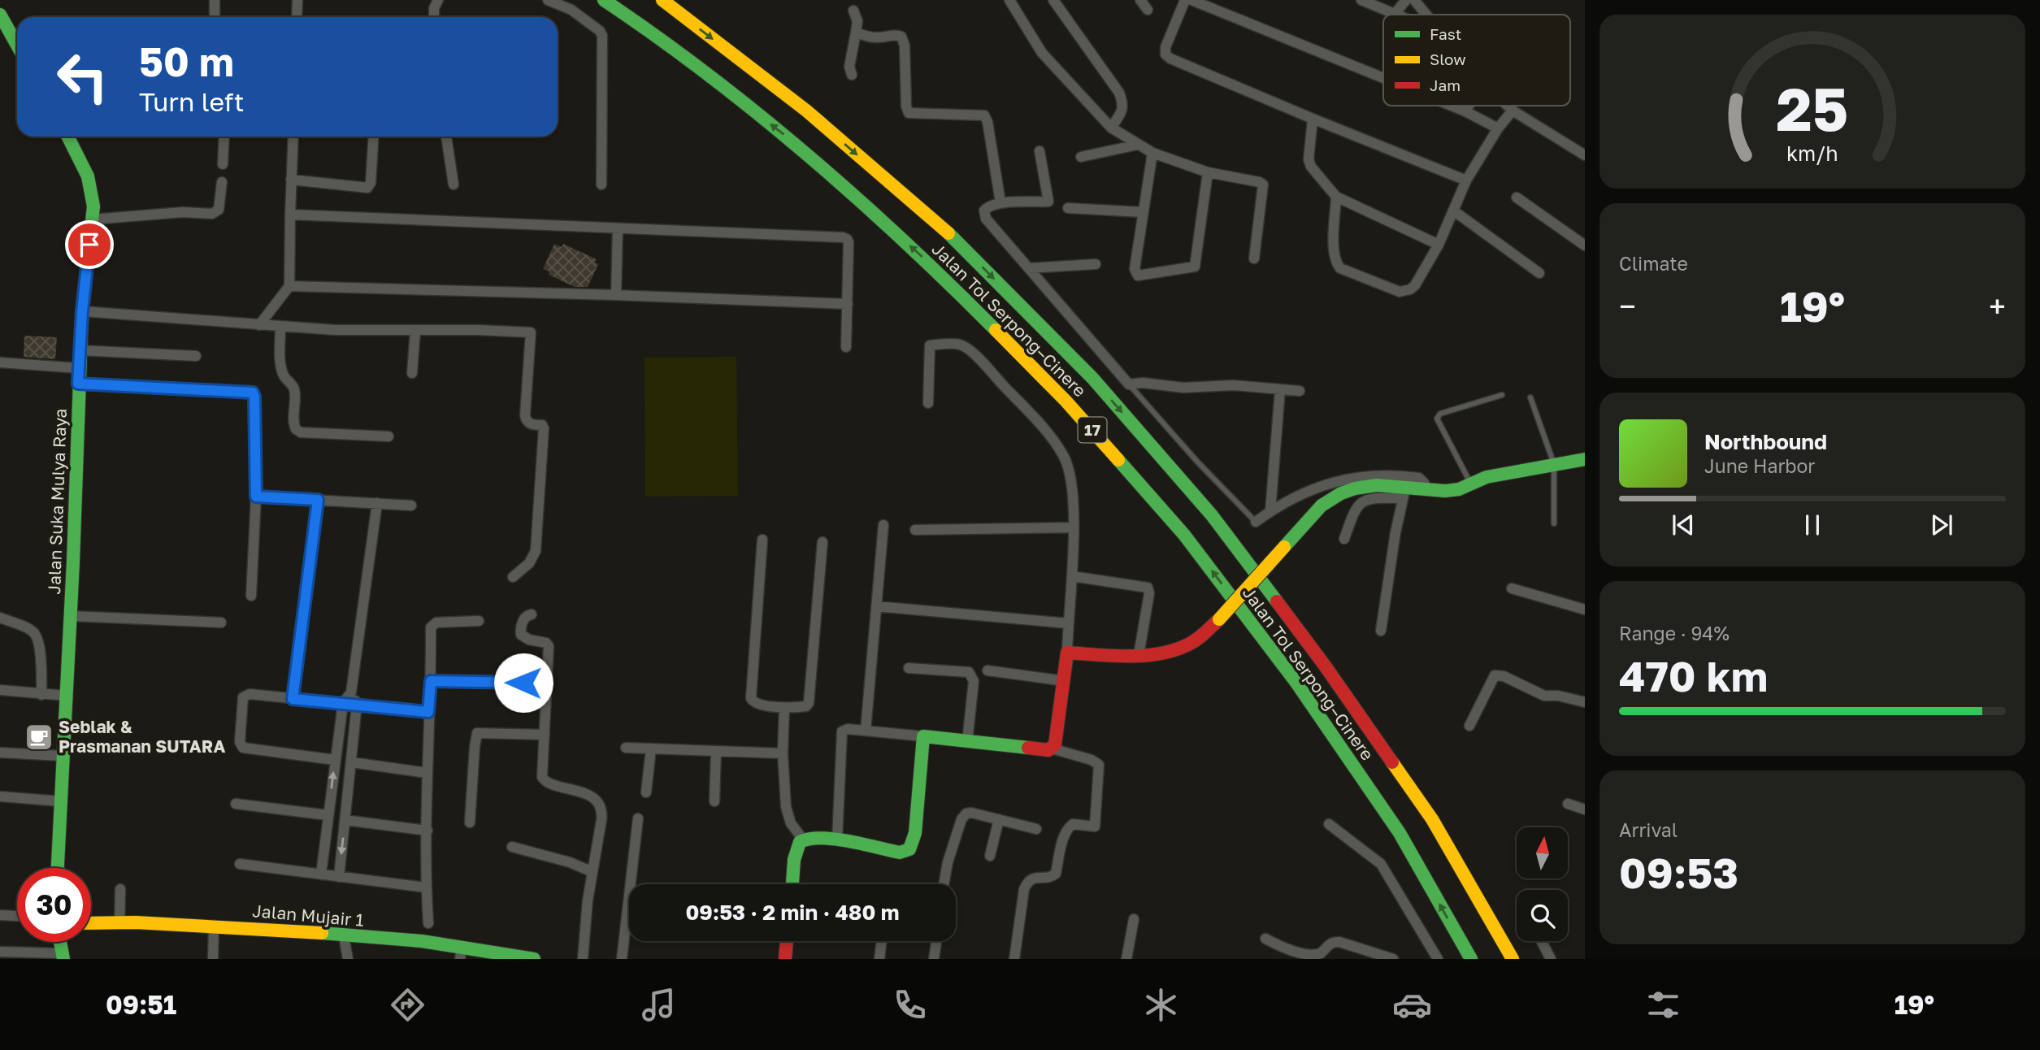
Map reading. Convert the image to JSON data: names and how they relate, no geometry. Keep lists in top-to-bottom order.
{
  "streets": {
    "main road": [
      "Jalan Tol Serpong–Cinere",
      "17",
      "Jalan Suka Mulya Raya",
      "Jalan Mujair 1"
    ]
  },
  "places": {
    "cafe": ["Seblak & Prasmanan SUTARA"]
  },
  "legend": ["Fast", "Slow", "Jam"],
  "north": "top",
  "page": {
    "turn": ["50 m", "Turn left"],
    "tile": [
      "Climate",
      ["Range · 94%", "470 km"],
      ["Arrival", "09:53"]
    ],
    "heat": ["−", "19°", "+"],
    "song": ["Northbound", "June Harbor"],
    "limit": "30",
    "trip": "09:53 · 2 min · 480 m",
    "tabs": ["09:51", "19°"],
    "gauge": ["25", "km/h"]
  }
}
